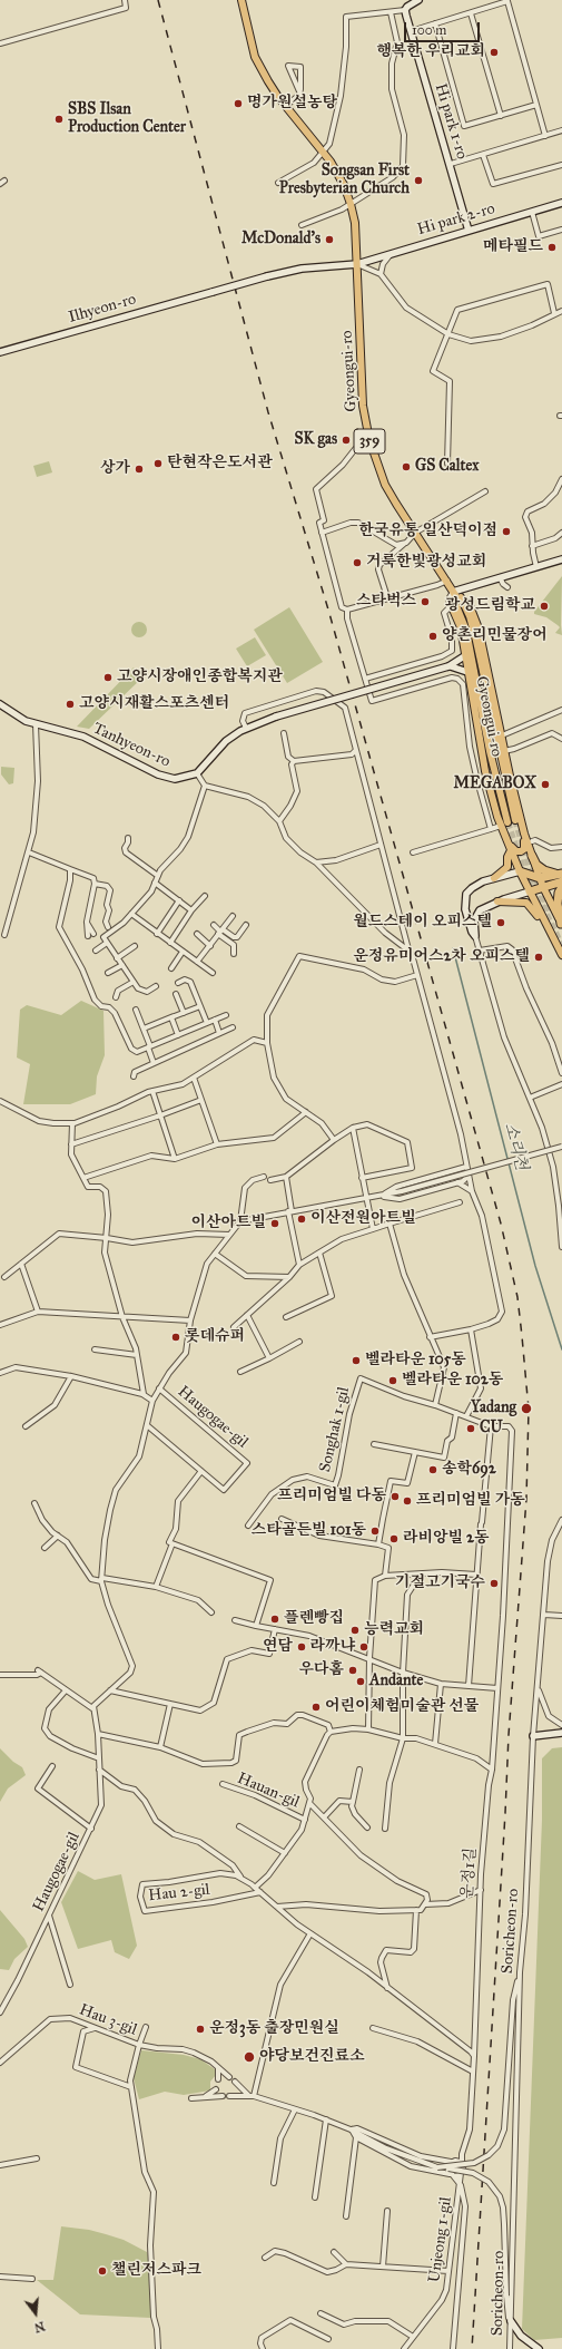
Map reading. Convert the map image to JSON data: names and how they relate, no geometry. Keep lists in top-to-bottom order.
{
  "streets": {
    "main road": [
      "Hi park 1-ro",
      "Hi park 2-ro",
      "Ilhyeon-ro",
      "Gyeongui-ro",
      "359",
      "Tanhyeon-ro"
    ],
    "street": [
      "Haugogae-gil",
      "Songhak 1-gil",
      "Hauan-gil",
      "운정1길",
      "Hau 2-gil",
      "Soricheon-ro",
      "Hau 3-gil",
      "Unjeong 1-gil"
    ]
  },
  "crossings": [
    ["Hi park 1-ro", "Hi park 2-ro"],
    ["Hi park 2-ro", "Ilhyeon-ro"],
    ["Hi park 2-ro", "Gyeongui-ro"],
    ["Ilhyeon-ro", "Gyeongui-ro"],
    ["Songhak 1-gil", "운정1길"],
    ["Hauan-gil", "Hau 2-gil"],
    ["운정1길", "Hau 2-gil"]
  ],
  "water": ["소리천"],
  "places": [
    "행복한 우리교회",
    "명가원설농탕",
    "SBS Ilsan Production Center",
    "Songsan First Presbyterian Church",
    "McDonald's",
    "메타필드",
    "SK gas",
    "탄현작은도서관",
    "GS Caltex",
    "상가",
    "한국유통 일산덕이점",
    "거룩한빛광성교회",
    "스타벅스",
    "광성드림학교",
    "양촌리민물장어",
    "고양시장애인종합복지관",
    "고양시재활스포츠센터",
    "MEGABOX",
    "월드스테이 오피스텔",
    "운정유미어스2차 오피스텔",
    "이산전원아트빌",
    "이산아트빌",
    "롯데슈퍼",
    "벨라타운 105동",
    "벨라타운 102동",
    "Yadang",
    "CU",
    "송학692",
    "프리미엄빌 다동",
    "프리미엄빌 가동",
    "스타골든빌 101동",
    "라비앙빌 2동",
    "기절고기국수",
    "플렌빵집",
    "능력교회",
    "연담",
    "라까냐",
    "우다홈",
    "Andante",
    "어린이체험미술관 선물",
    "운정3동 출장민원실",
    "야당보건진료소",
    "챌린저스파크"
  ],
  "scale_bar": "100 m",
  "north": "bottom"
}
